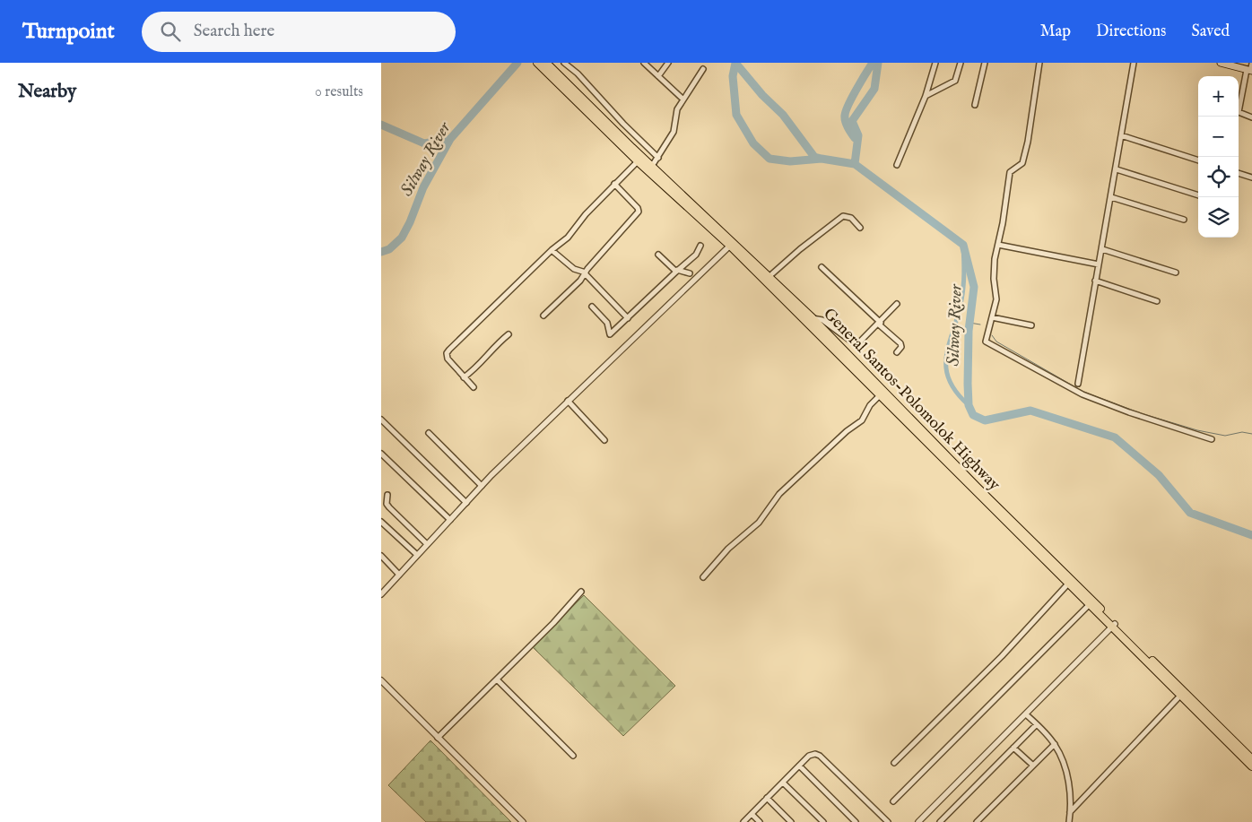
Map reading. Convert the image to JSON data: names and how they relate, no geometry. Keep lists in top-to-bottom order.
{
  "streets": {
    "highway": ["General Santos-Polomolok Highway"]
  },
  "water": ["Silway River"],
  "page": {
    "header": "Turnpoint",
    "search": "Search here",
    "nav": ["Map", "Directions", "Saved"],
    "heading": ["Nearby", "0 results"],
    "map_buttons": ["+", "−"]
  }
}
